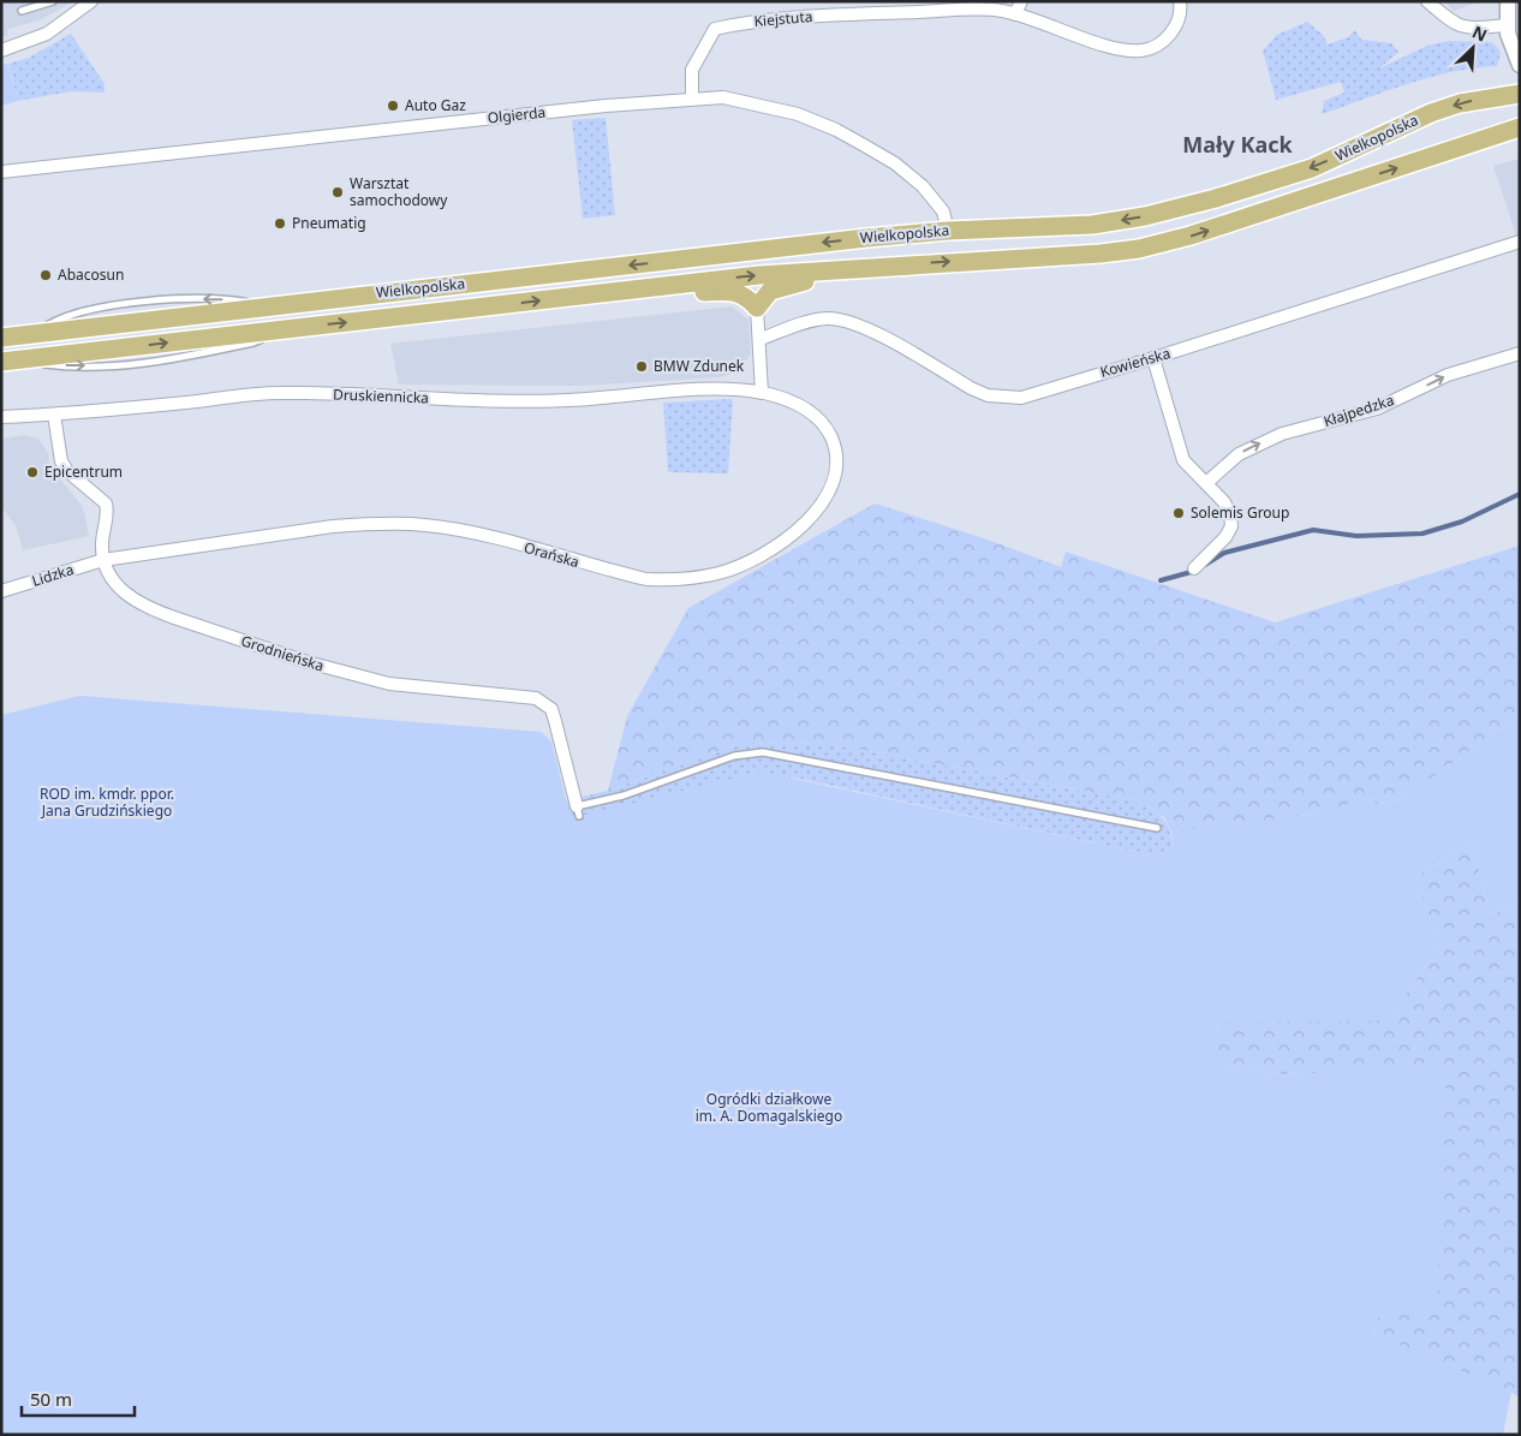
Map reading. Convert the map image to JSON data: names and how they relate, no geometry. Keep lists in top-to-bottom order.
{
  "streets": {
    "main road": ["Wielkopolska"],
    "street": [
      "Kiejstuta",
      "Olgierda",
      "Kowieńska",
      "Druskiennicka",
      "Kłajpedzka",
      "Orańska",
      "Lidzka",
      "Grodnieńska"
    ]
  },
  "crossings": [
    ["Kiejstuta", "Olgierda"],
    ["Olgierda", "Wielkopolska"],
    ["Druskiennicka", "Orańska"],
    ["Orańska", "Lidzka"],
    ["Orańska", "Grodnieńska"],
    ["Lidzka", "Grodnieńska"]
  ],
  "one_way": ["Kłajpedzka"],
  "districts": ["Mały Kack"],
  "parks": ["ROD im. kmdr. ppor. Jana Grudzińskiego", "Ogródki działkowe im. A. Domagalskiego"],
  "places": [
    "Auto Gaz",
    "Warsztat samochodowy",
    "Pneumatig",
    "Abacosun",
    "BMW Zdunek",
    "Epicentrum",
    "Solemis Group"
  ],
  "scale_bar": "50 m",
  "north": "top right"
}
